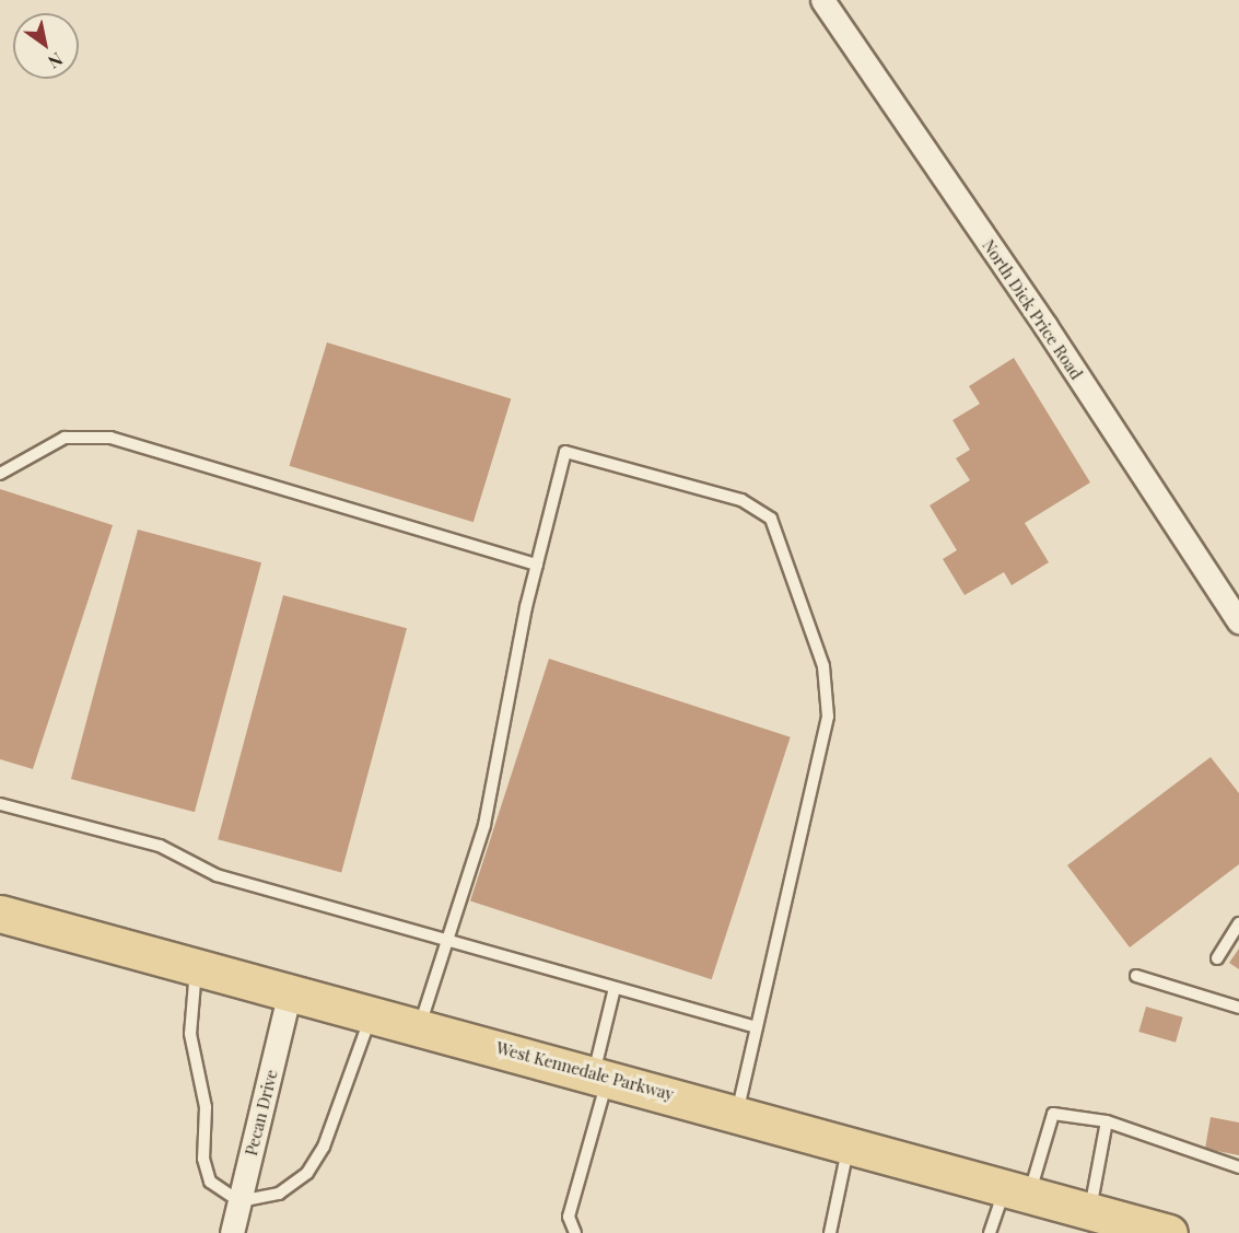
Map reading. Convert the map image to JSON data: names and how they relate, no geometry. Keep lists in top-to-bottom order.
{
  "streets": {
    "main road": ["West Kennedale Parkway"],
    "street": ["North Dick Price Road", "Pecan Drive"]
  },
  "crossings": [
    ["West Kennedale Parkway", "Pecan Drive"]
  ],
  "north": "bottom right"
}
